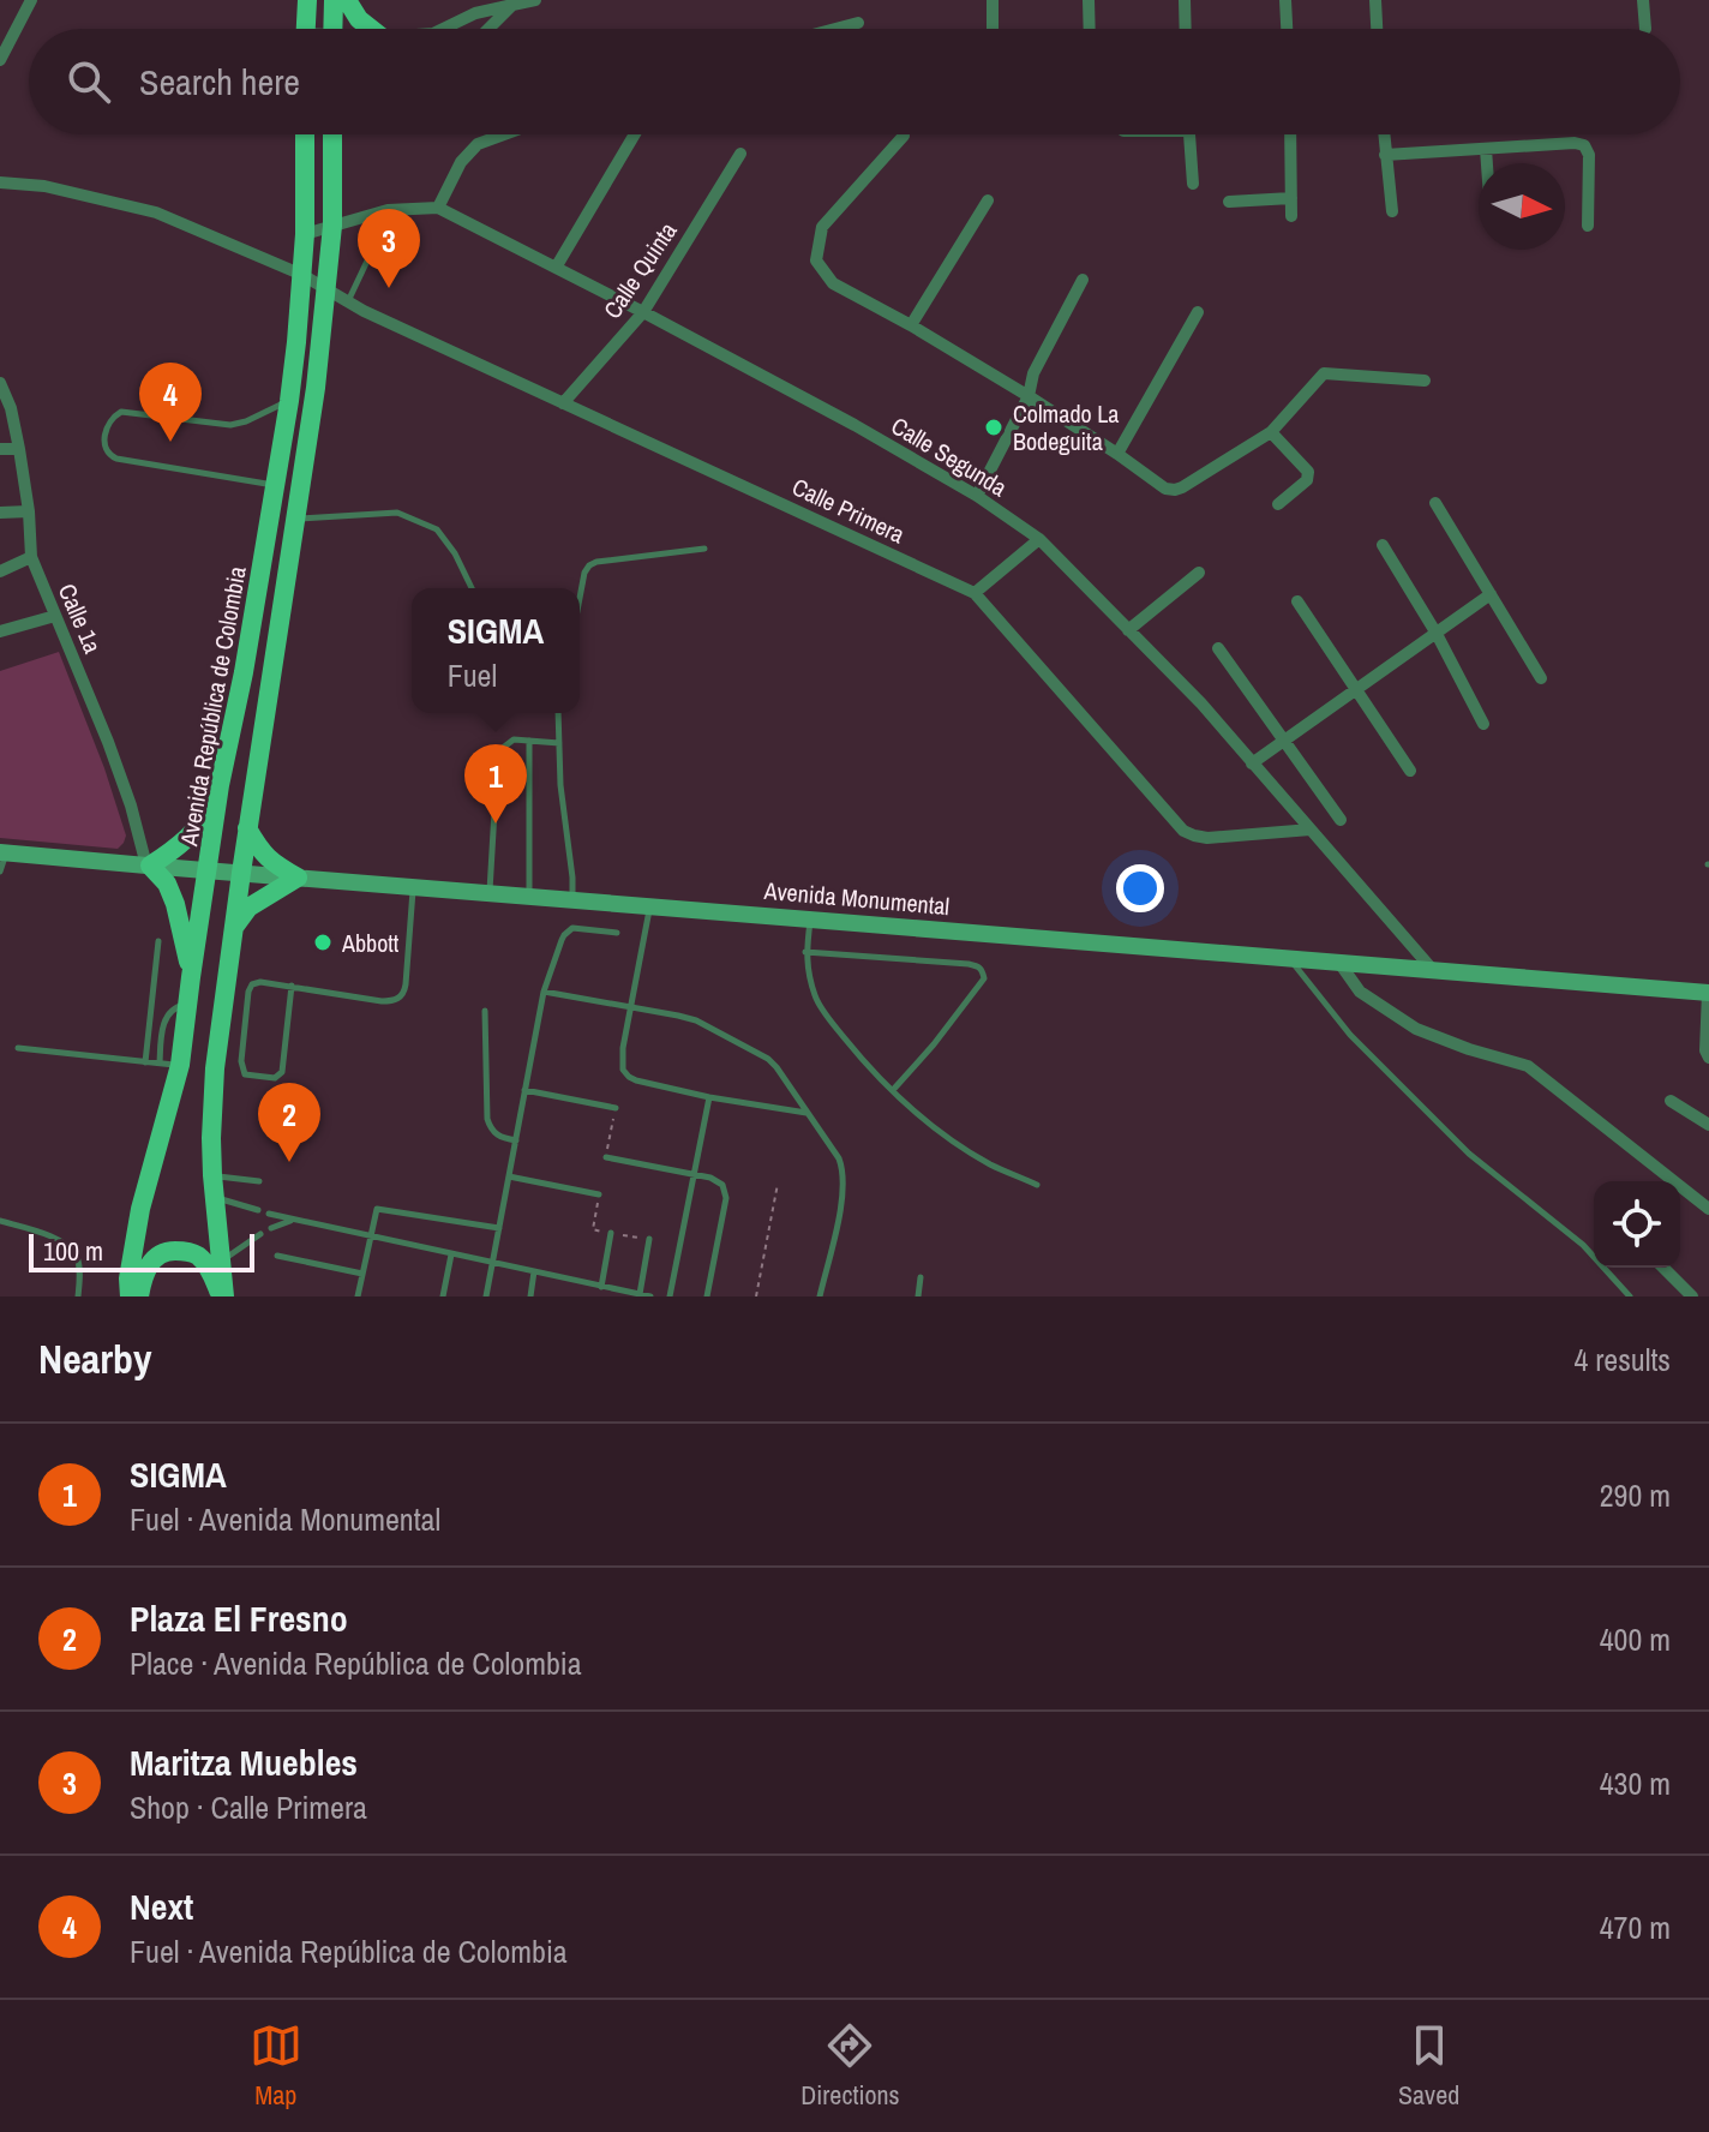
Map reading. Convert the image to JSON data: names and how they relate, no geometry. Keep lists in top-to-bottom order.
{
  "streets": {
    "main road": ["Avenida República de Colombia", "Avenida Monumental"],
    "street": [
      "Calle Quinta",
      "Calle Segunda",
      "Calle Primera",
      "Calle 1a"
    ]
  },
  "crossings": [
    ["Calle Quinta", "Calle Segunda"],
    ["Calle Quinta", "Calle Primera"],
    ["Calle Segunda", "Calle Primera"],
    ["Calle Segunda", "Avenida República de Colombia"],
    ["Calle Segunda", "Avenida Monumental"],
    ["Calle Primera", "Avenida República de Colombia"],
    ["Calle 1a", "Avenida Monumental"],
    ["Avenida República de Colombia", "Avenida Monumental"]
  ],
  "places": ["Colmado La Bodeguita", "Abbott"],
  "scale_bar": "100 m",
  "north": "right",
  "page": {
    "search": "Search here",
    "pins": [
      "3",
      "4",
      "1",
      "2"
    ],
    "popup": ["SIGMA", "Fuel"],
    "scale": "100 m",
    "heading": ["Nearby", "4 results"],
    "list": [
      {
        "mark": "1",
        "name": "SIGMA",
        "note": "Fuel · Avenida Monumental",
        "value": "290 m"
      },
      {
        "mark": "2",
        "name": "Plaza El Fresno",
        "note": "Place · Avenida República de Colombia",
        "value": "400 m"
      },
      {
        "mark": "3",
        "name": "Maritza Muebles",
        "note": "Shop · Calle Primera",
        "value": "430 m"
      },
      {
        "mark": "4",
        "name": "Next",
        "note": "Fuel · Avenida República de Colombia",
        "value": "470 m"
      }
    ],
    "nav": ["Map", "Directions", "Saved"]
  }
}
